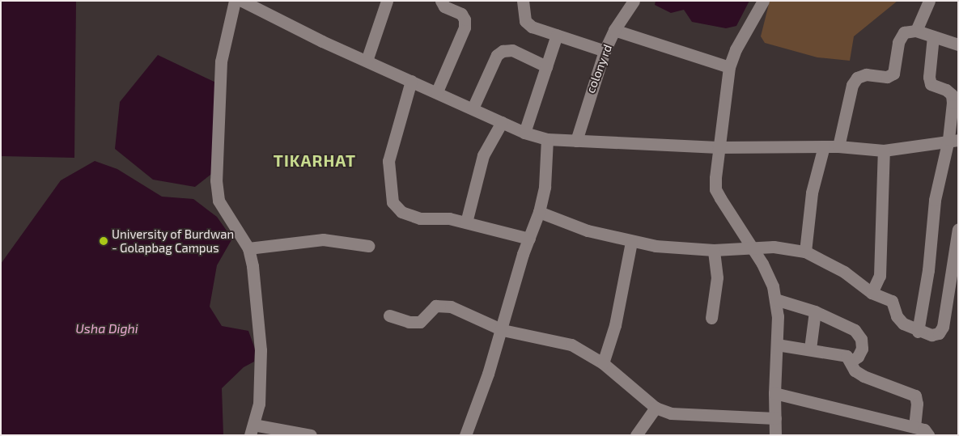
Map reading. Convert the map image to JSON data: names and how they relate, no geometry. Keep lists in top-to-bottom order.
{
  "streets": {
    "street": ["colony rd"]
  },
  "districts": ["TIKARHAT"],
  "water": ["Usha Dighi"],
  "places": ["University of Burdwan - Golapbag Campus"]
}
